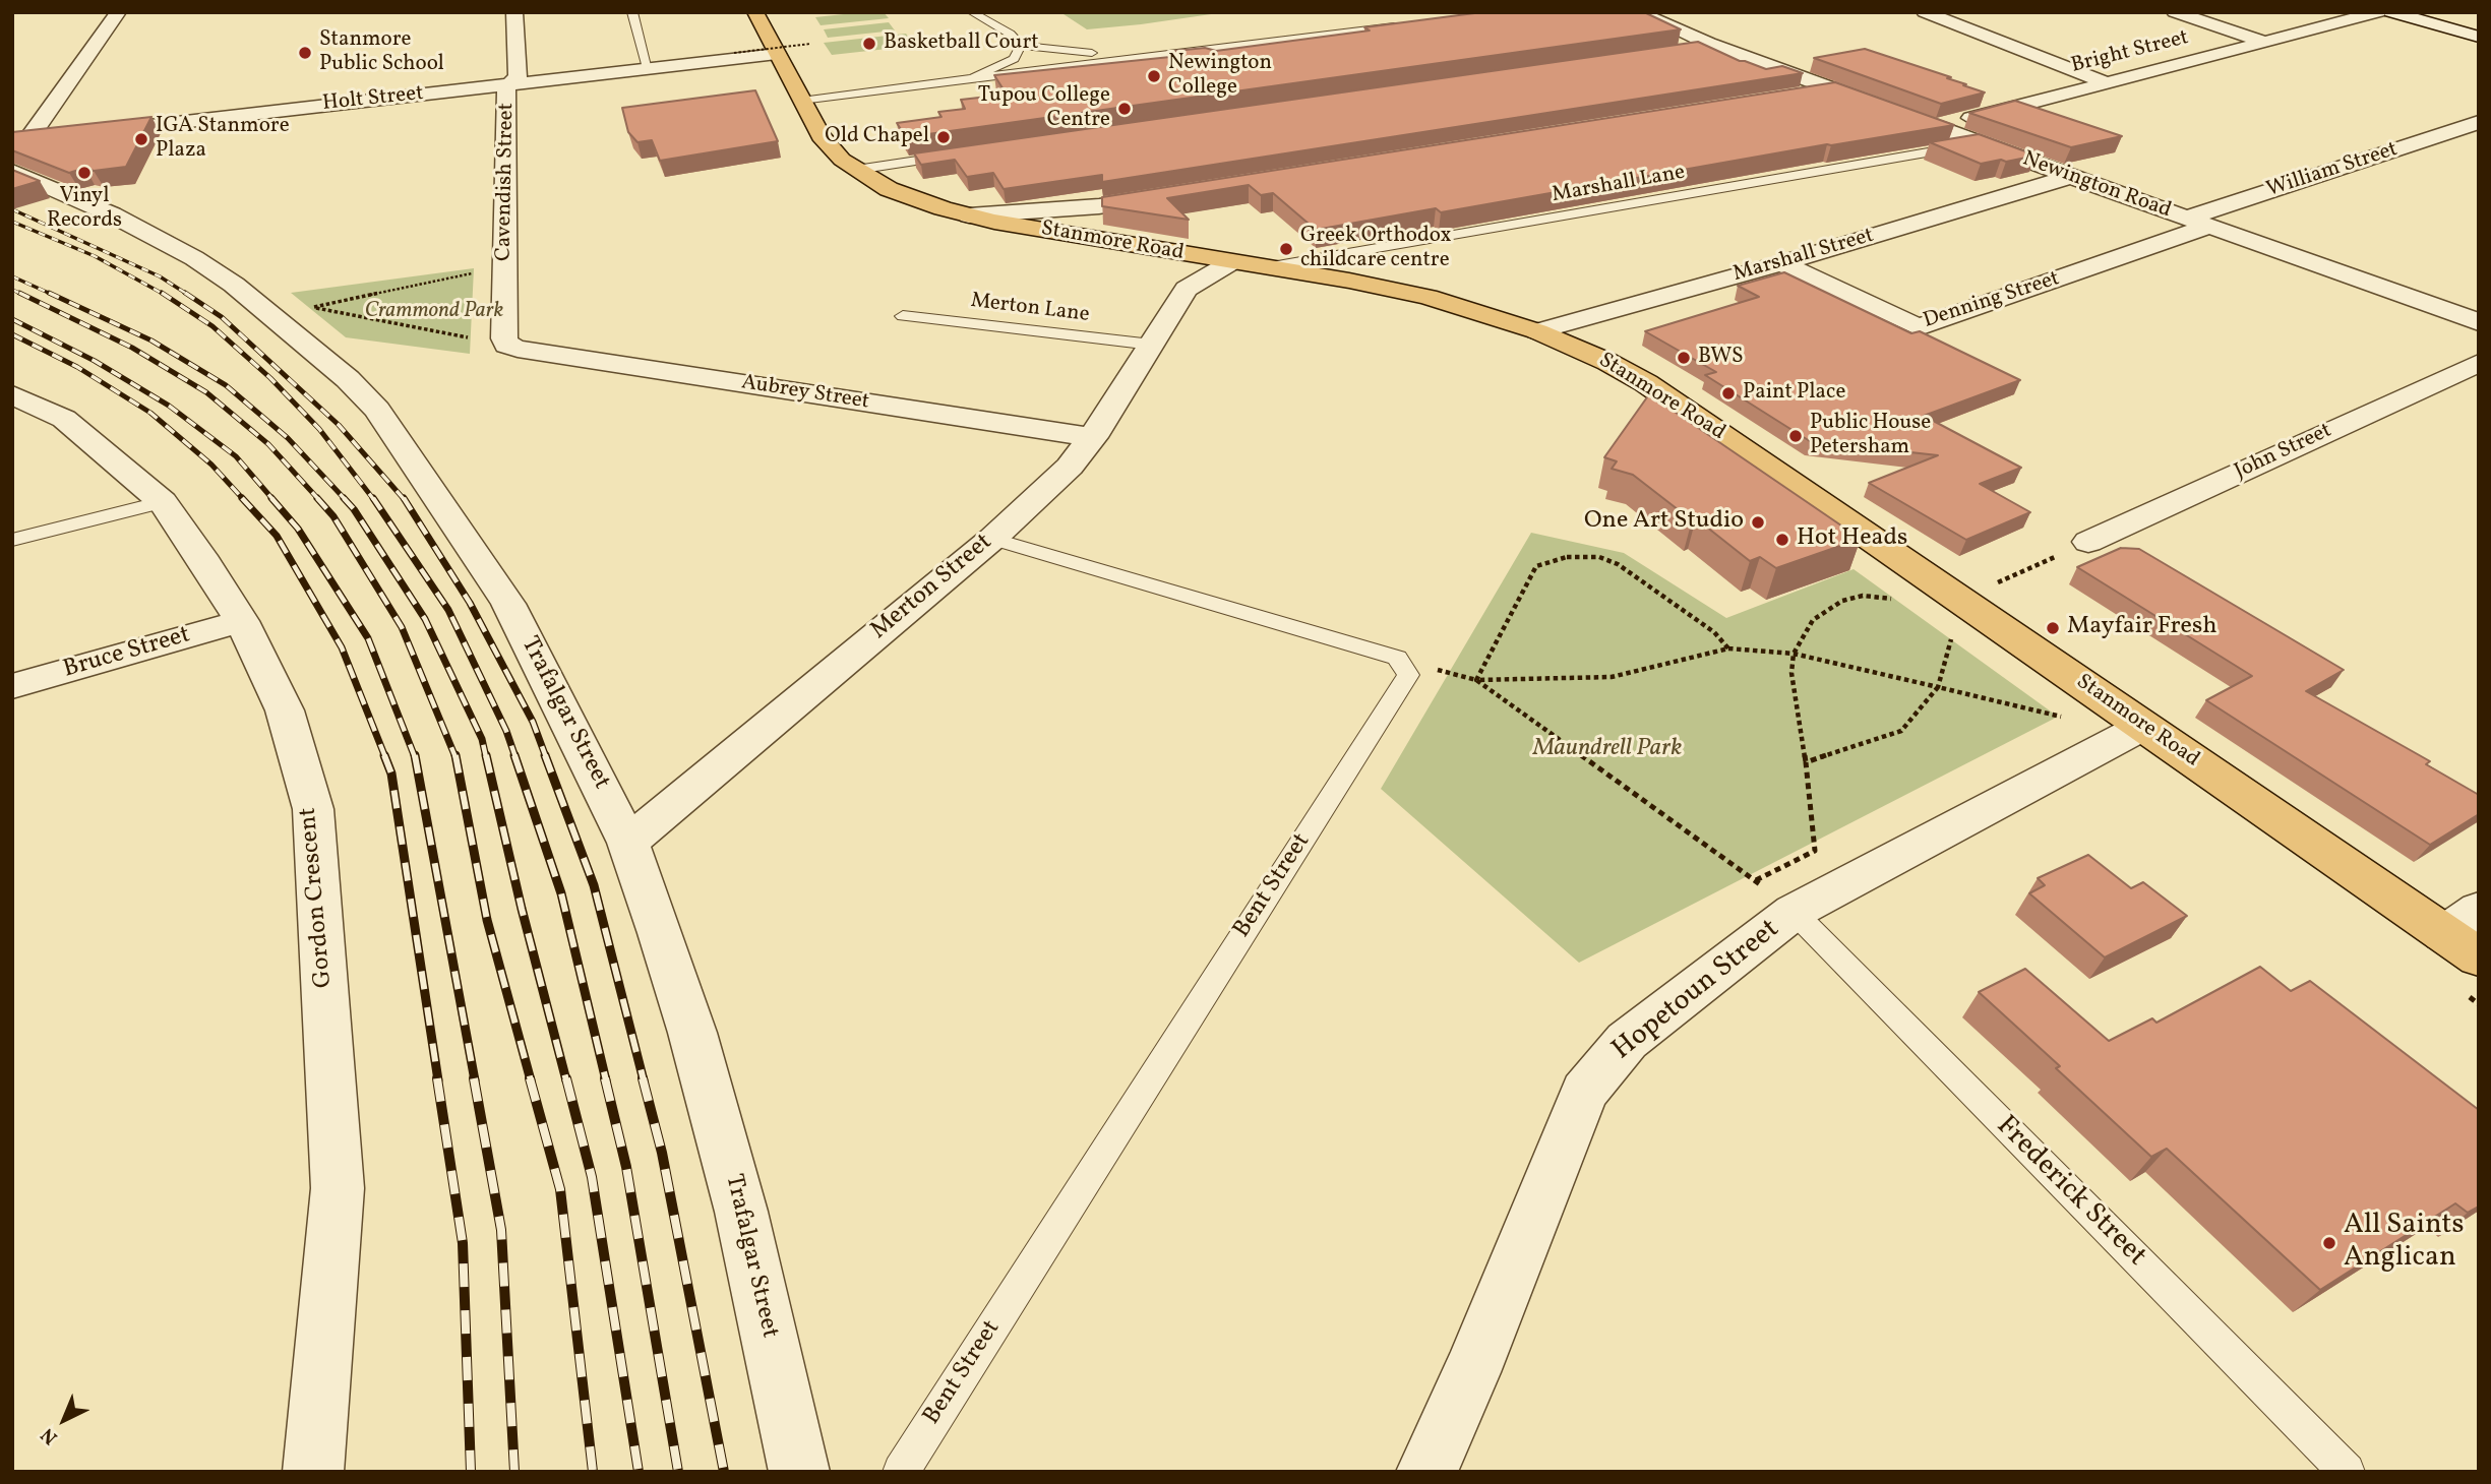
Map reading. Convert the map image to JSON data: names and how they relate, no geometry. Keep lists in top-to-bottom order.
{
  "streets": {
    "highway": ["Stanmore Road"],
    "street": [
      "Bright Street",
      "Holt Street",
      "William Street",
      "Cavendish Street",
      "Newington Road",
      "Marshall Street",
      "Denning Street",
      "Aubrey Street",
      "John Street",
      "Merton Street",
      "Bruce Street",
      "Trafalgar Street",
      "Gordon Crescent",
      "Hopetoun Street"
    ],
    "lane": [
      "Marshall Lane",
      "Merton Lane",
      "Bent Street",
      "Frederick Street"
    ]
  },
  "crossings": [
    ["Bright Street", "Newington Road"],
    ["Holt Street", "Cavendish Street"],
    ["Holt Street", "Stanmore Road"],
    ["William Street", "Newington Road"],
    ["William Street", "Denning Street"],
    ["Cavendish Street", "Aubrey Street"],
    ["Marshall Lane", "Newington Road"],
    ["Marshall Lane", "Stanmore Road"],
    ["Newington Road", "Marshall Street"],
    ["Newington Road", "Denning Street"],
    ["Stanmore Road", "Marshall Street"],
    ["Stanmore Road", "Merton Street"],
    ["Stanmore Road", "Hopetoun Street"],
    ["Marshall Street", "Denning Street"],
    ["Merton Lane", "Merton Street"],
    ["Aubrey Street", "Merton Street"],
    ["Merton Street", "Trafalgar Street"],
    ["Bruce Street", "Gordon Crescent"],
    ["Hopetoun Street", "Frederick Street"]
  ],
  "parks": ["Crammond Park", "Maundrell Park"],
  "places": [
    "Basketball Court",
    "Stanmore Public School",
    "Newington College",
    "Tupou College Centre",
    "Old Chapel",
    "IGA Stanmore Plaza",
    "Vinyl Records",
    "Greek Orthodox childcare centre",
    "BWS",
    "Paint Place",
    "Public House Petersham",
    "One Art Studio",
    "Hot Heads",
    "Mayfair Fresh",
    "All Saints Anglican"
  ],
  "north": "bottom left"
}
